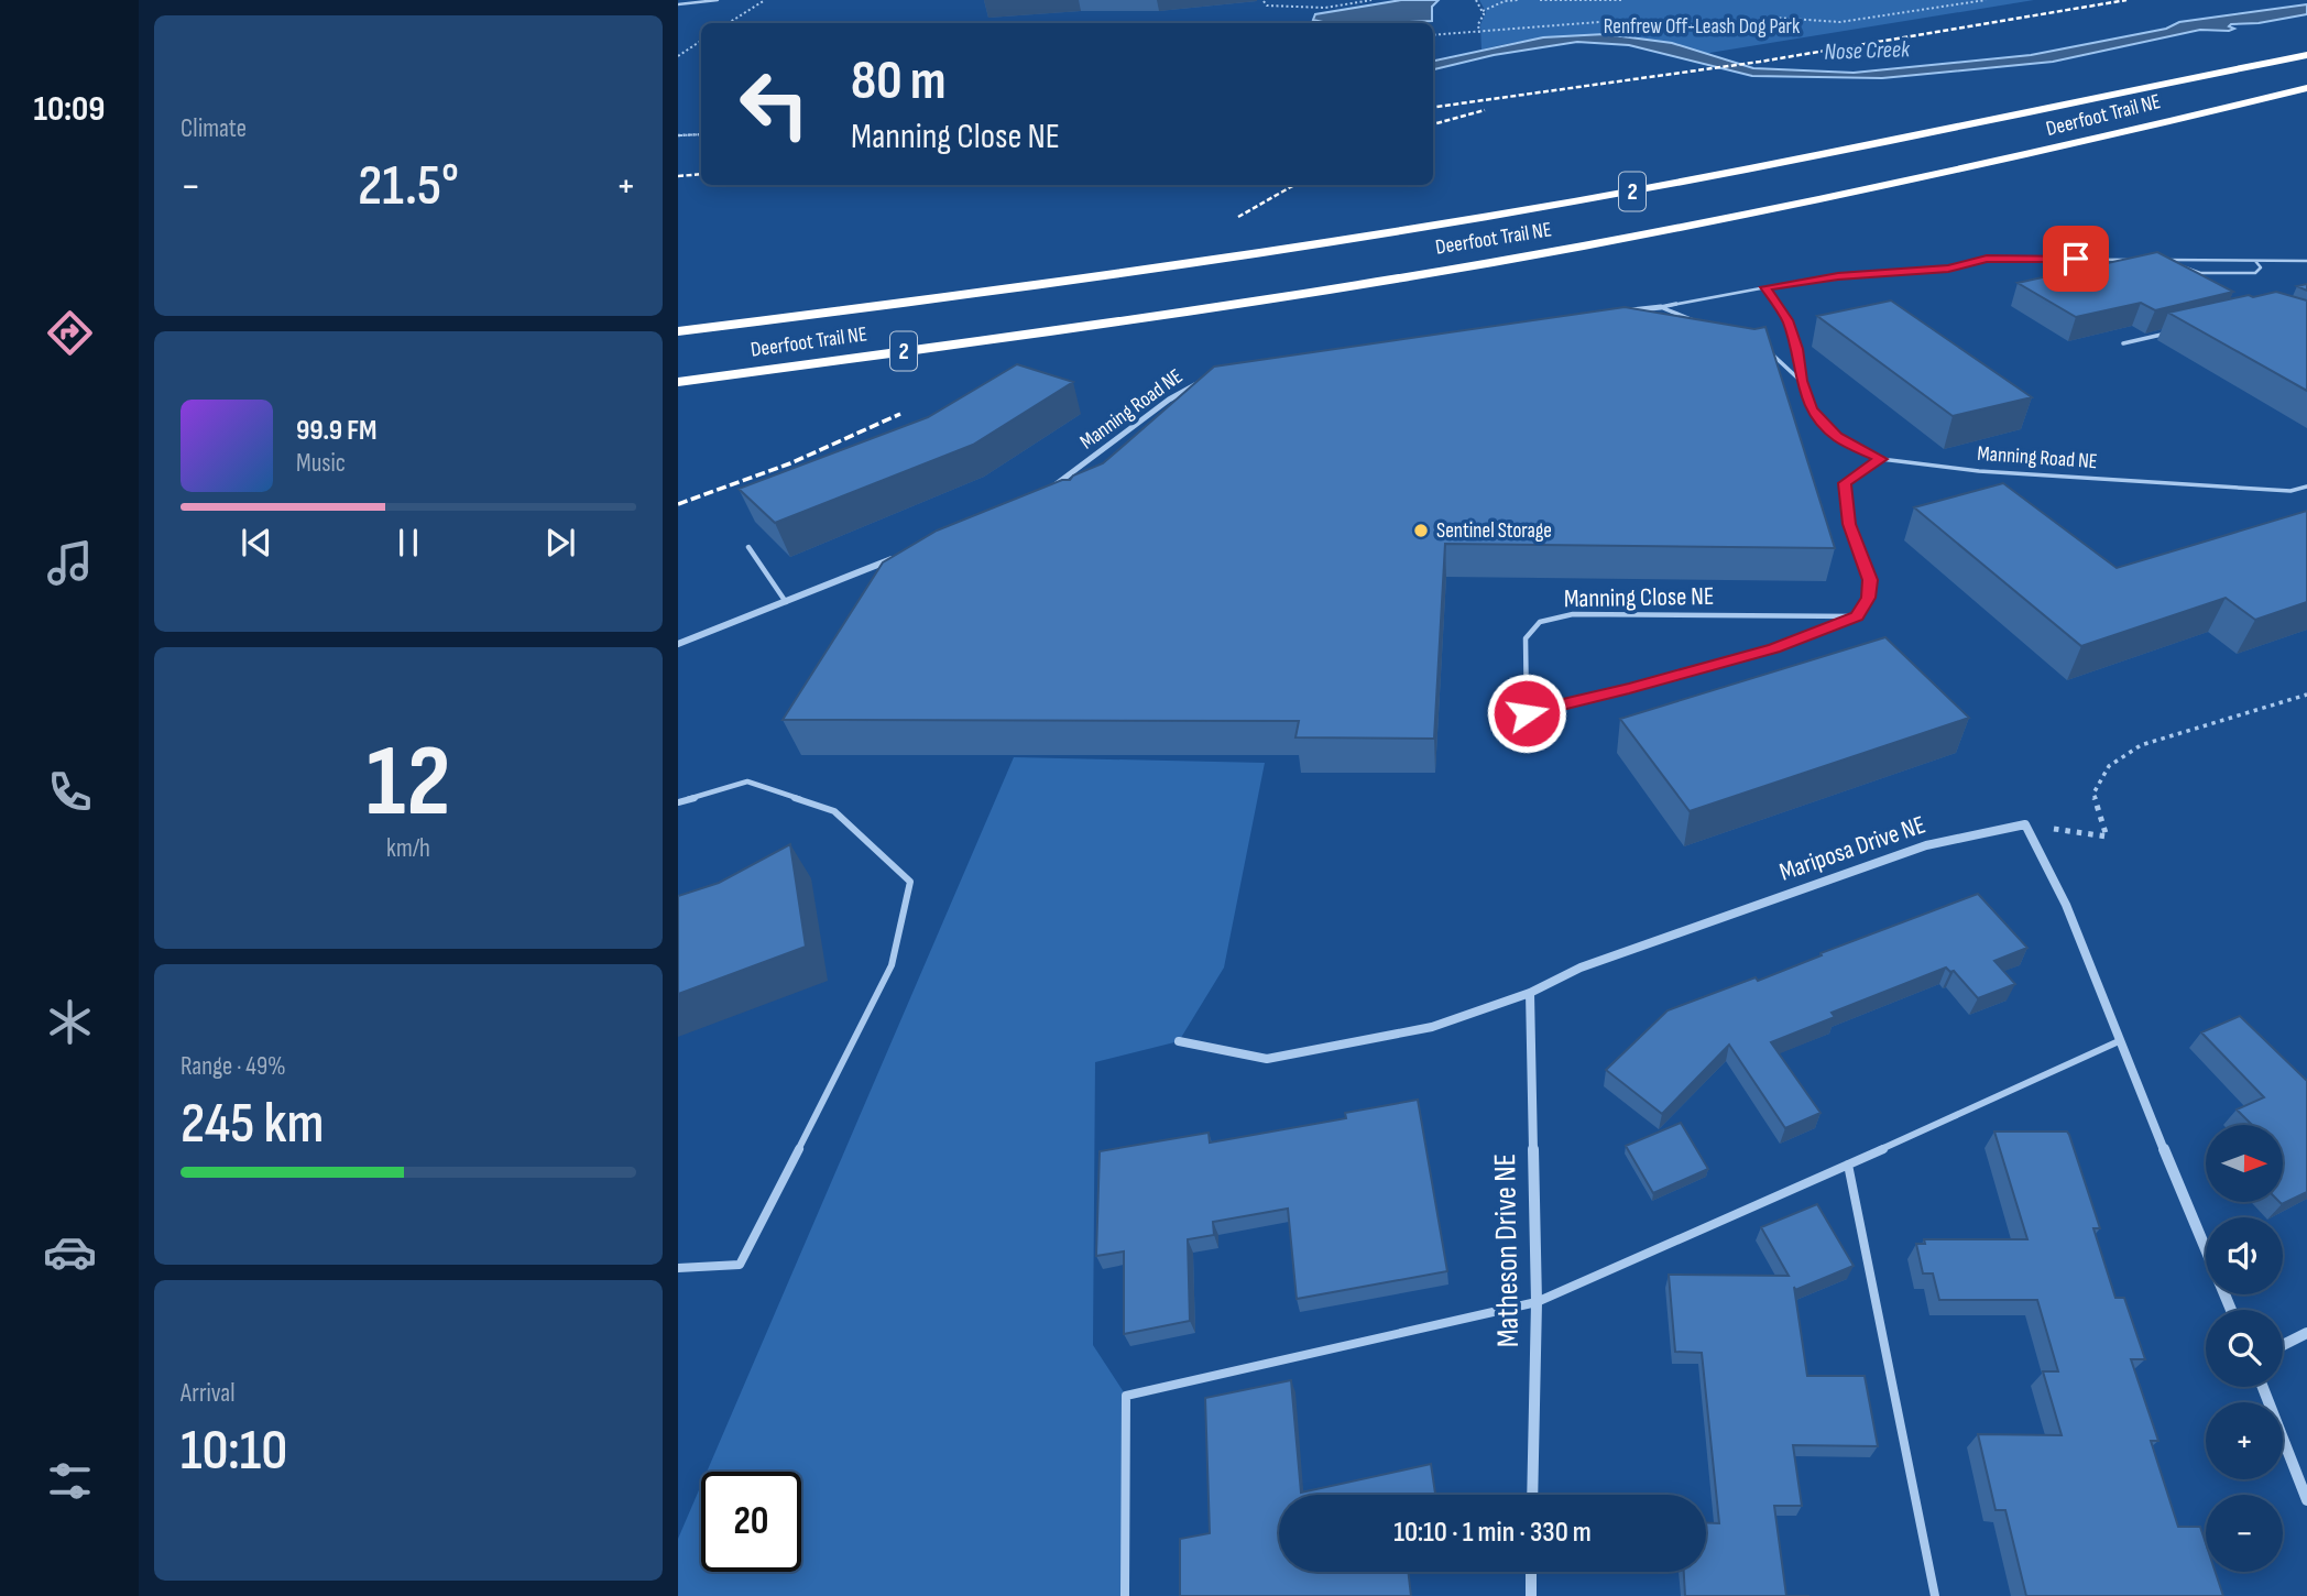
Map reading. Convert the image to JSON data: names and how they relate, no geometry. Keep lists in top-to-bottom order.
{
  "streets": {
    "highway": ["Deerfoot Trail NE", "2"],
    "street": ["Manning Road NE", "Mariposa Drive NE", "Matheson Drive NE"],
    "lane": ["Manning Close NE"]
  },
  "crossings": [
    ["Mariposa Drive NE", "Matheson Drive NE"]
  ],
  "water": ["Nose Creek"],
  "parks": ["Renfrew Off-Leash Dog Park"],
  "places": ["Sentinel Storage"],
  "north": "right",
  "page": {
    "tabs": "10:09",
    "tile": [
      "Climate",
      ["12", "km/h"],
      ["Range · 49%", "245 km"],
      ["Arrival", "10:10"]
    ],
    "turn": ["80 m", "Manning Close NE"],
    "heat": ["−", "21.5°", "+"],
    "song": ["99.9 FM", "Music"],
    "map_buttons": ["+", "−"],
    "limit": "20",
    "trip": "10:10 · 1 min · 330 m"
  }
}
